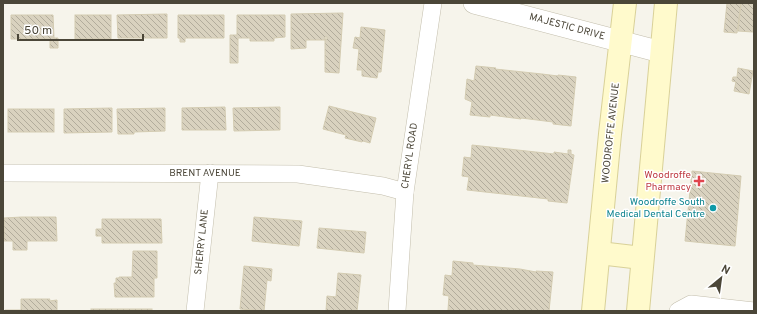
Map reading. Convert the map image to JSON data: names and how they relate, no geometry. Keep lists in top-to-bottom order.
{
  "streets": {
    "main road": ["WOODROFFE AVENUE"],
    "street": [
      "MAJESTIC DRIVE",
      "CHERYL ROAD",
      "BRENT AVENUE",
      "SHERRY LANE"
    ]
  },
  "crossings": [
    ["MAJESTIC DRIVE", "WOODROFFE AVENUE"],
    ["CHERYL ROAD", "BRENT AVENUE"],
    ["BRENT AVENUE", "SHERRY LANE"]
  ],
  "places": {
    "health": ["Woodroffe Pharmacy"],
    "other": ["Woodroffe South Medical Dental Centre"]
  },
  "scale_bar": "50 m",
  "north": "top right"
}
